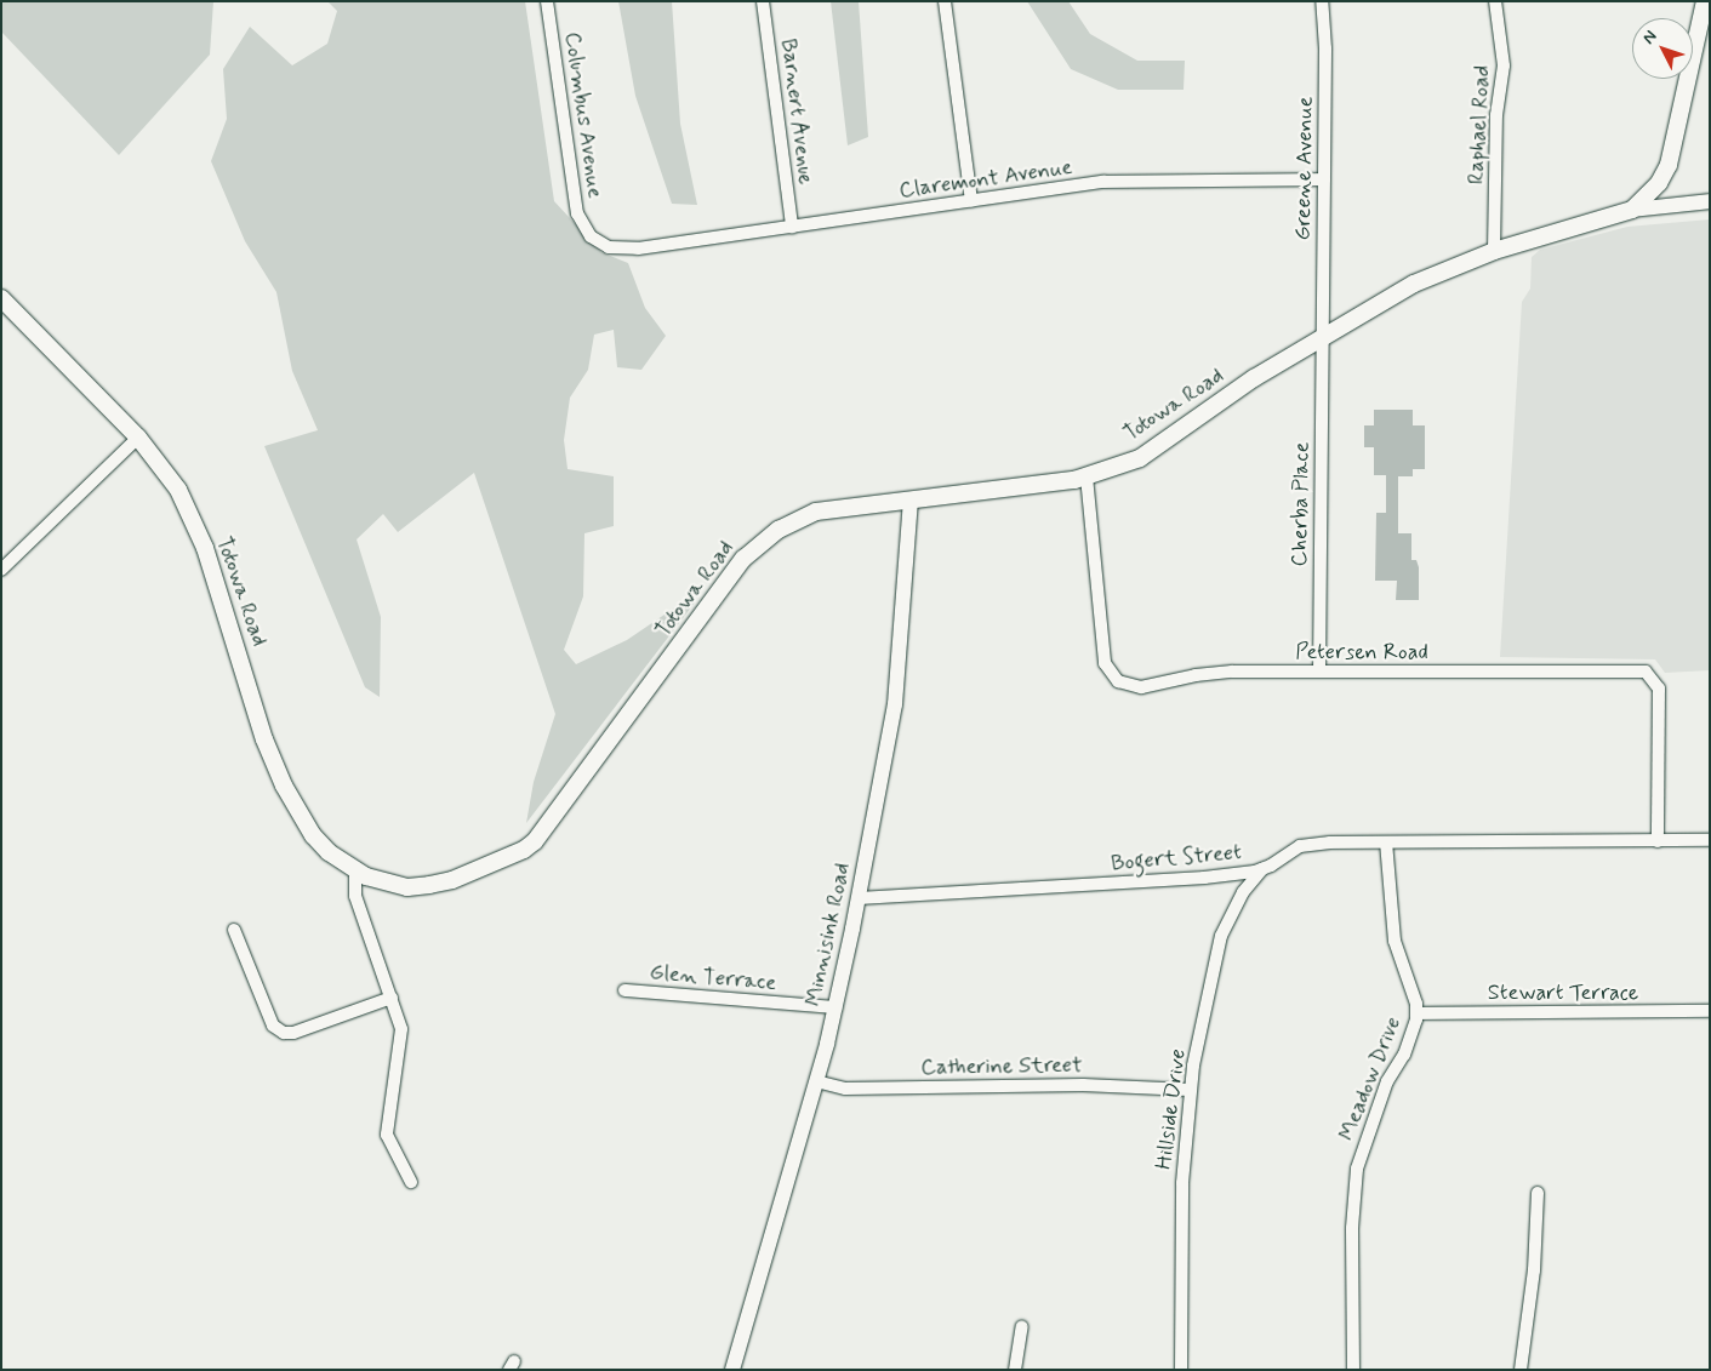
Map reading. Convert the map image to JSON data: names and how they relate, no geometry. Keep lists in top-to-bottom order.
{
  "streets": {
    "main road": ["Totowa Road"],
    "street": [
      "Barnert Avenue",
      "Columbus Avenue",
      "Raphael Road",
      "Greene Avenue",
      "Claremont Avenue",
      "Cherba Place",
      "Petersen Road",
      "Bogert Street",
      "Minnisink Road",
      "Glen Terrace",
      "Stewart Terrace",
      "Catherine Street",
      "Meadow Drive",
      "Hillside Drive"
    ]
  },
  "crossings": [
    ["Barnert Avenue", "Claremont Avenue"],
    ["Columbus Avenue", "Claremont Avenue"],
    ["Raphael Road", "Totowa Road"],
    ["Greene Avenue", "Claremont Avenue"],
    ["Greene Avenue", "Totowa Road"],
    ["Greene Avenue", "Cherba Place"],
    ["Totowa Road", "Cherba Place"],
    ["Totowa Road", "Petersen Road"],
    ["Totowa Road", "Minnisink Road"],
    ["Cherba Place", "Petersen Road"],
    ["Petersen Road", "Bogert Street"],
    ["Bogert Street", "Minnisink Road"],
    ["Bogert Street", "Meadow Drive"],
    ["Bogert Street", "Hillside Drive"],
    ["Minnisink Road", "Glen Terrace"],
    ["Minnisink Road", "Catherine Street"],
    ["Stewart Terrace", "Meadow Drive"],
    ["Catherine Street", "Hillside Drive"]
  ],
  "north": "top left"
}
